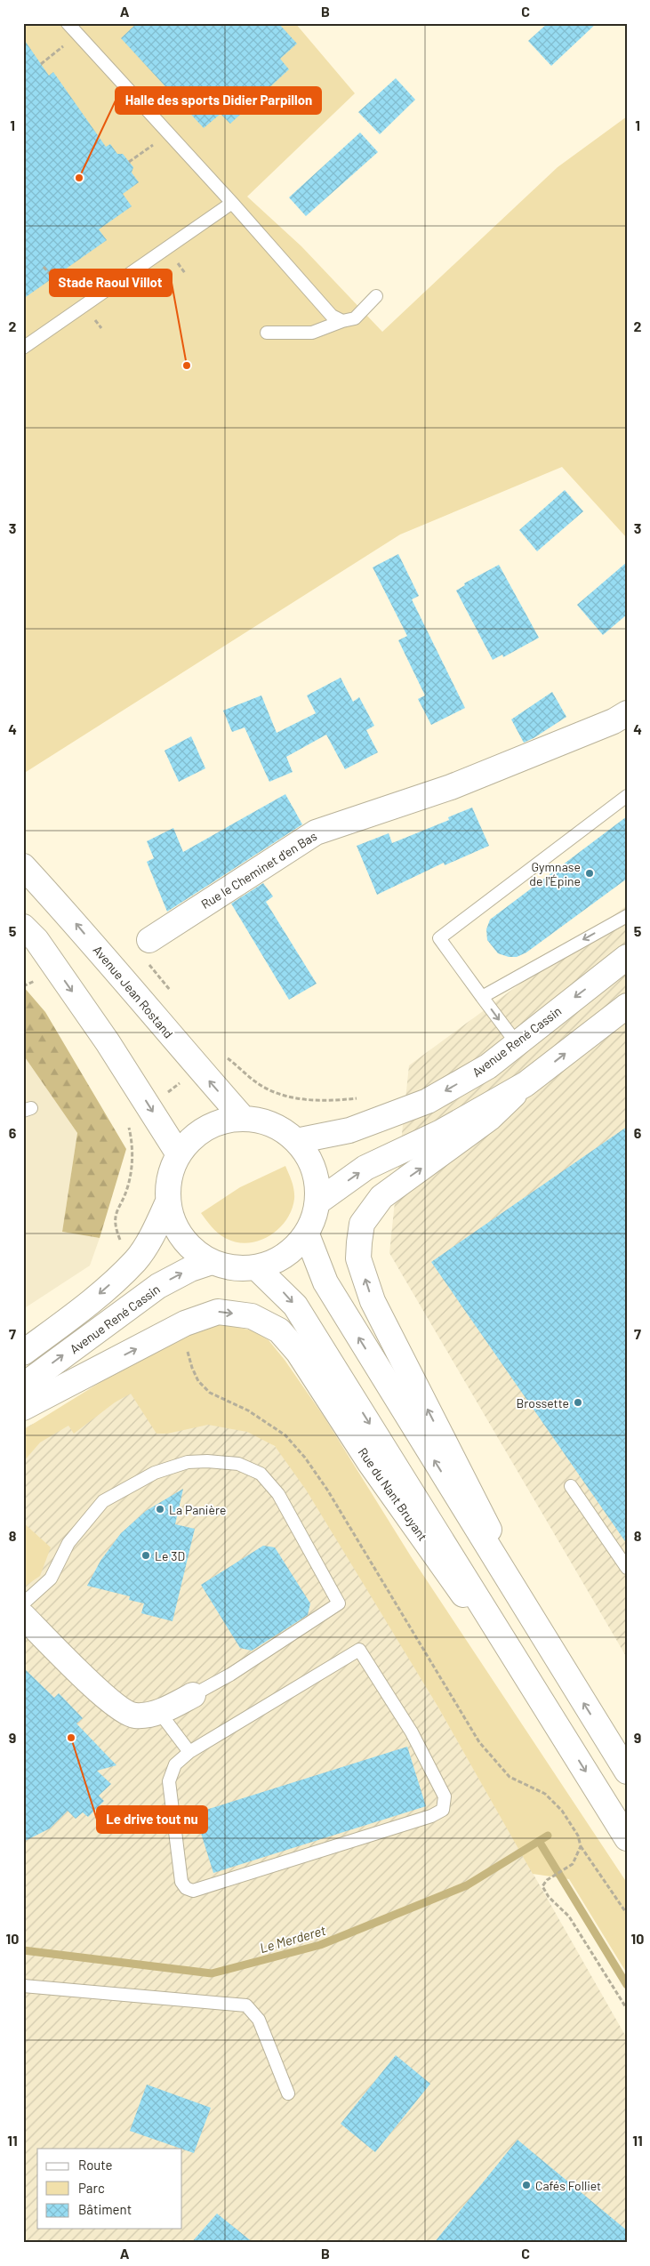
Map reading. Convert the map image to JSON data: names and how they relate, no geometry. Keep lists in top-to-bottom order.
{
  "streets": {
    "main road": [
      "Rue le Cheminet d'en Bas",
      "Avenue Jean Rostand",
      "Avenue René Cassin",
      "Rue du Nant Bruyant"
    ]
  },
  "crossings": [
    ["Avenue Jean Rostand", "Avenue René Cassin"],
    ["Avenue Jean Rostand", "Rue du Nant Bruyant"],
    ["Avenue René Cassin", "Rue du Nant Bruyant"]
  ],
  "water": ["Le Merderet"],
  "places": [
    "Halle des sports Didier Parpillon",
    "Stade Raoul Villot",
    "Gymnase de l'Épine",
    "Brossette",
    "La Panière",
    "Le 3D",
    "Le drive tout nu",
    "Cafés Folliet"
  ],
  "legend": ["Route", "Parc", "Bâtiment"],
  "grid": {
    "columns": ["A", "B", "C"],
    "rows": [
      "1",
      "2",
      "3",
      "4",
      "5",
      "6",
      "7",
      "8",
      "9",
      "10",
      "11"
    ]
  }
}
